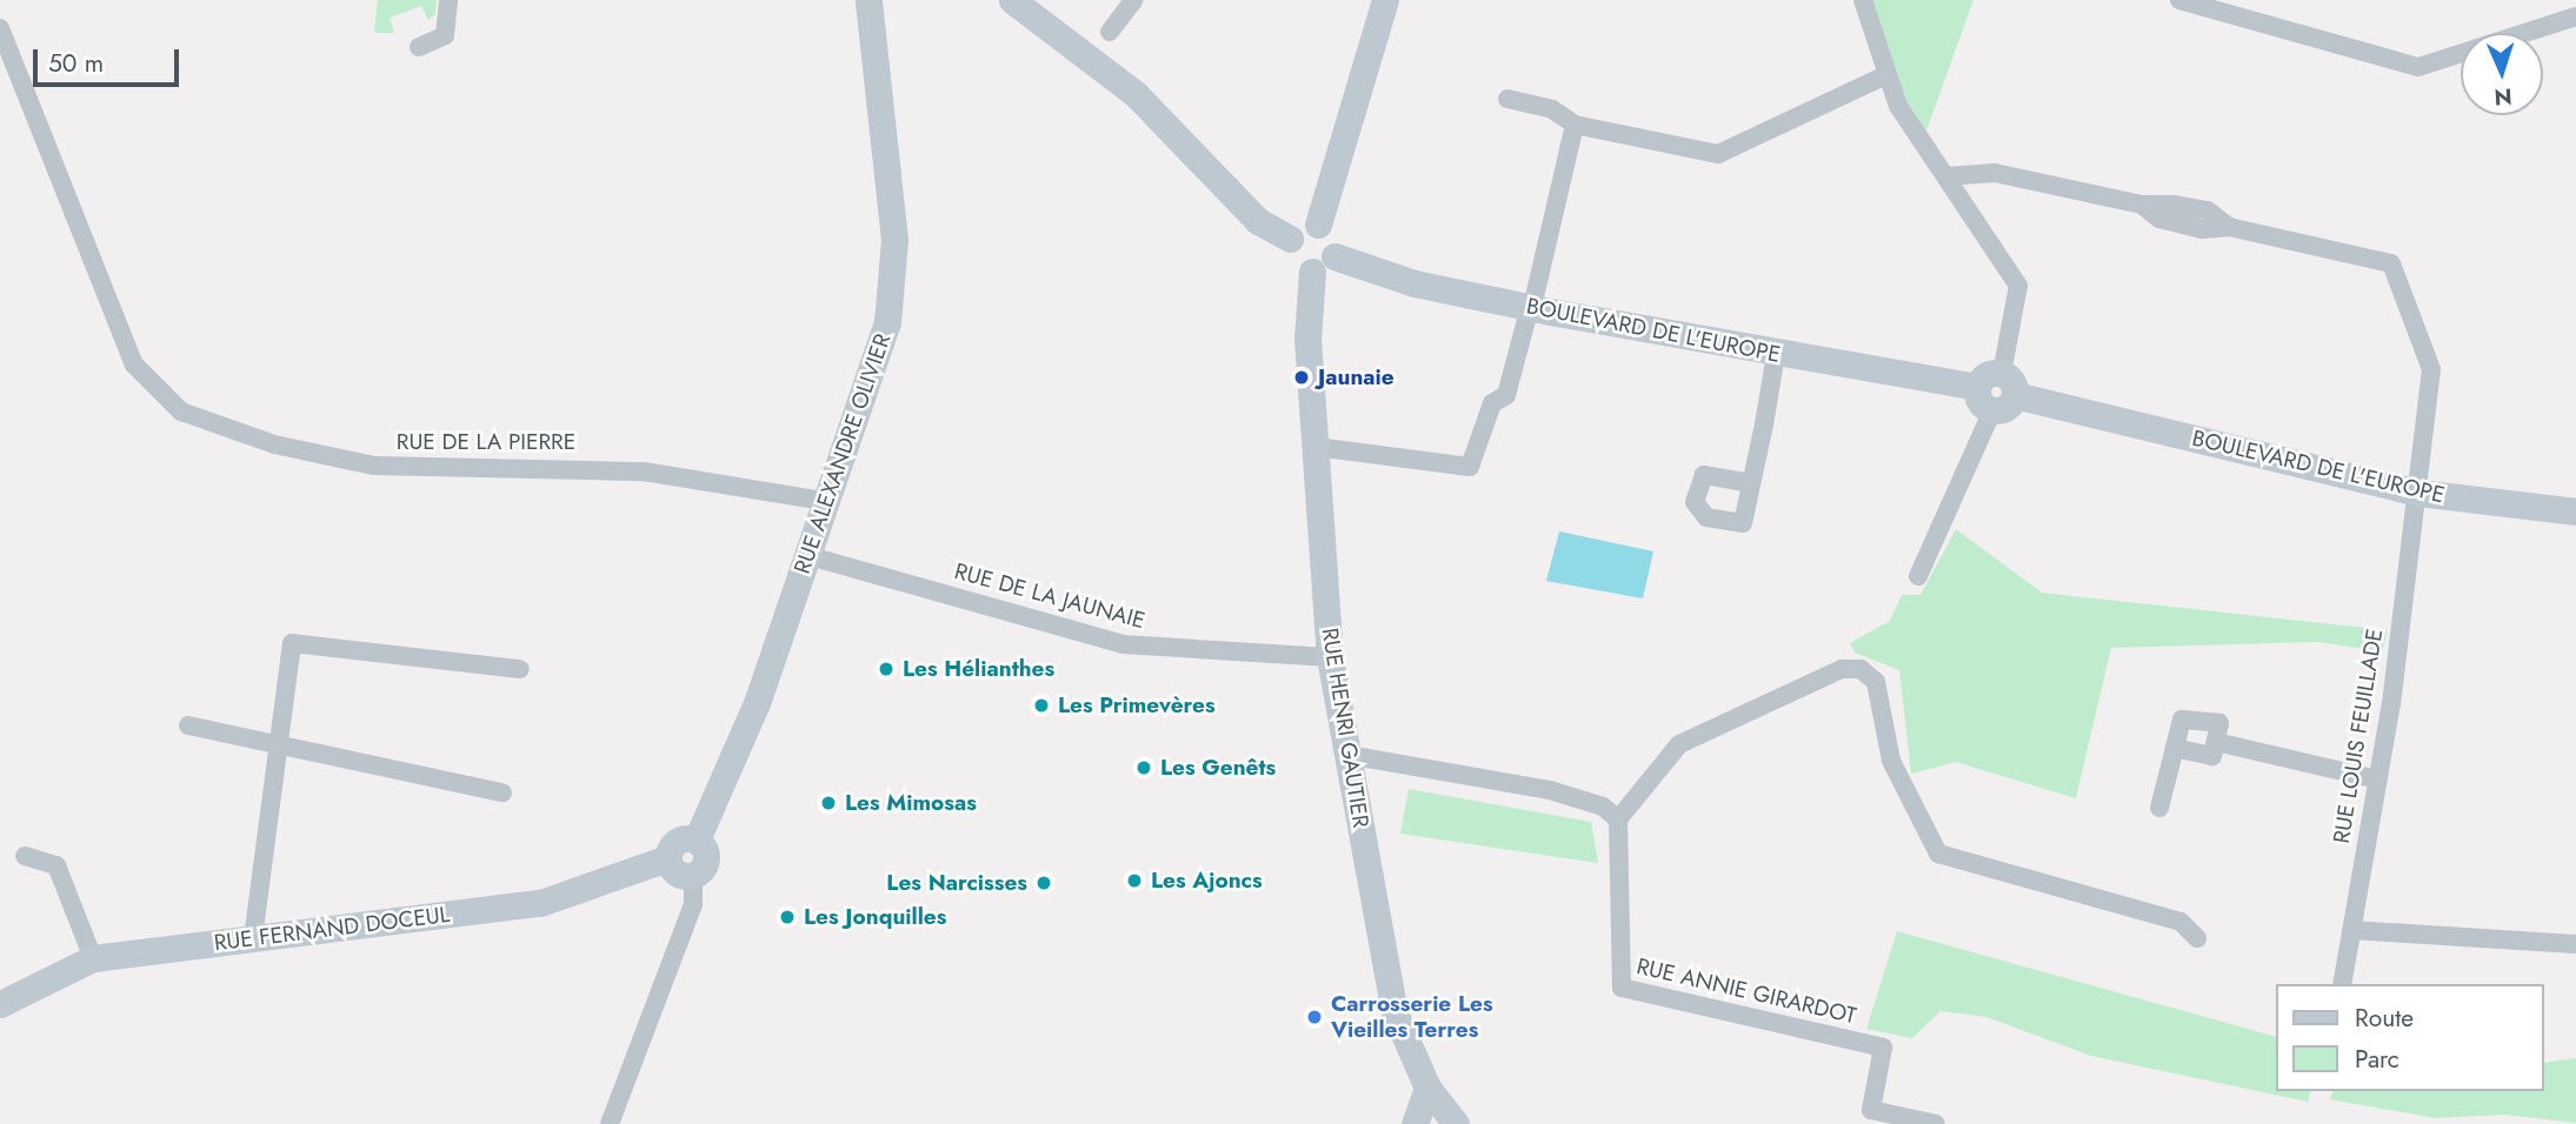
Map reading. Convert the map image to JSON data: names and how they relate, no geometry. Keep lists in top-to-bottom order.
{
  "streets": {
    "street": [
      "BOULEVARD DE L'EUROPE",
      "RUE DE LA PIERRE",
      "RUE ALEXANDRE OLIVIER",
      "RUE DE LA JAUNAIE",
      "RUE HENRI GAUTIER",
      "RUE LOUIS FEUILLADE",
      "RUE FERNAND DOCEUL",
      "RUE ANNIE GIRARDOT"
    ]
  },
  "crossings": [
    ["BOULEVARD DE L'EUROPE", "RUE HENRI GAUTIER"],
    ["BOULEVARD DE L'EUROPE", "RUE LOUIS FEUILLADE"],
    ["RUE DE LA PIERRE", "RUE ALEXANDRE OLIVIER"],
    ["RUE ALEXANDRE OLIVIER", "RUE DE LA JAUNAIE"],
    ["RUE ALEXANDRE OLIVIER", "RUE FERNAND DOCEUL"],
    ["RUE DE LA JAUNAIE", "RUE HENRI GAUTIER"]
  ],
  "places": [
    "Jaunaie",
    "Les Hélianthes",
    "Les Primevères",
    "Les Genêts",
    "Les Mimosas",
    "Les Ajoncs",
    "Les Narcisses",
    "Les Jonquilles",
    "Carrosserie Les Vieilles Terres"
  ],
  "legend": ["Route", "Parc"],
  "scale_bar": "50 m",
  "north": "bottom"
}
